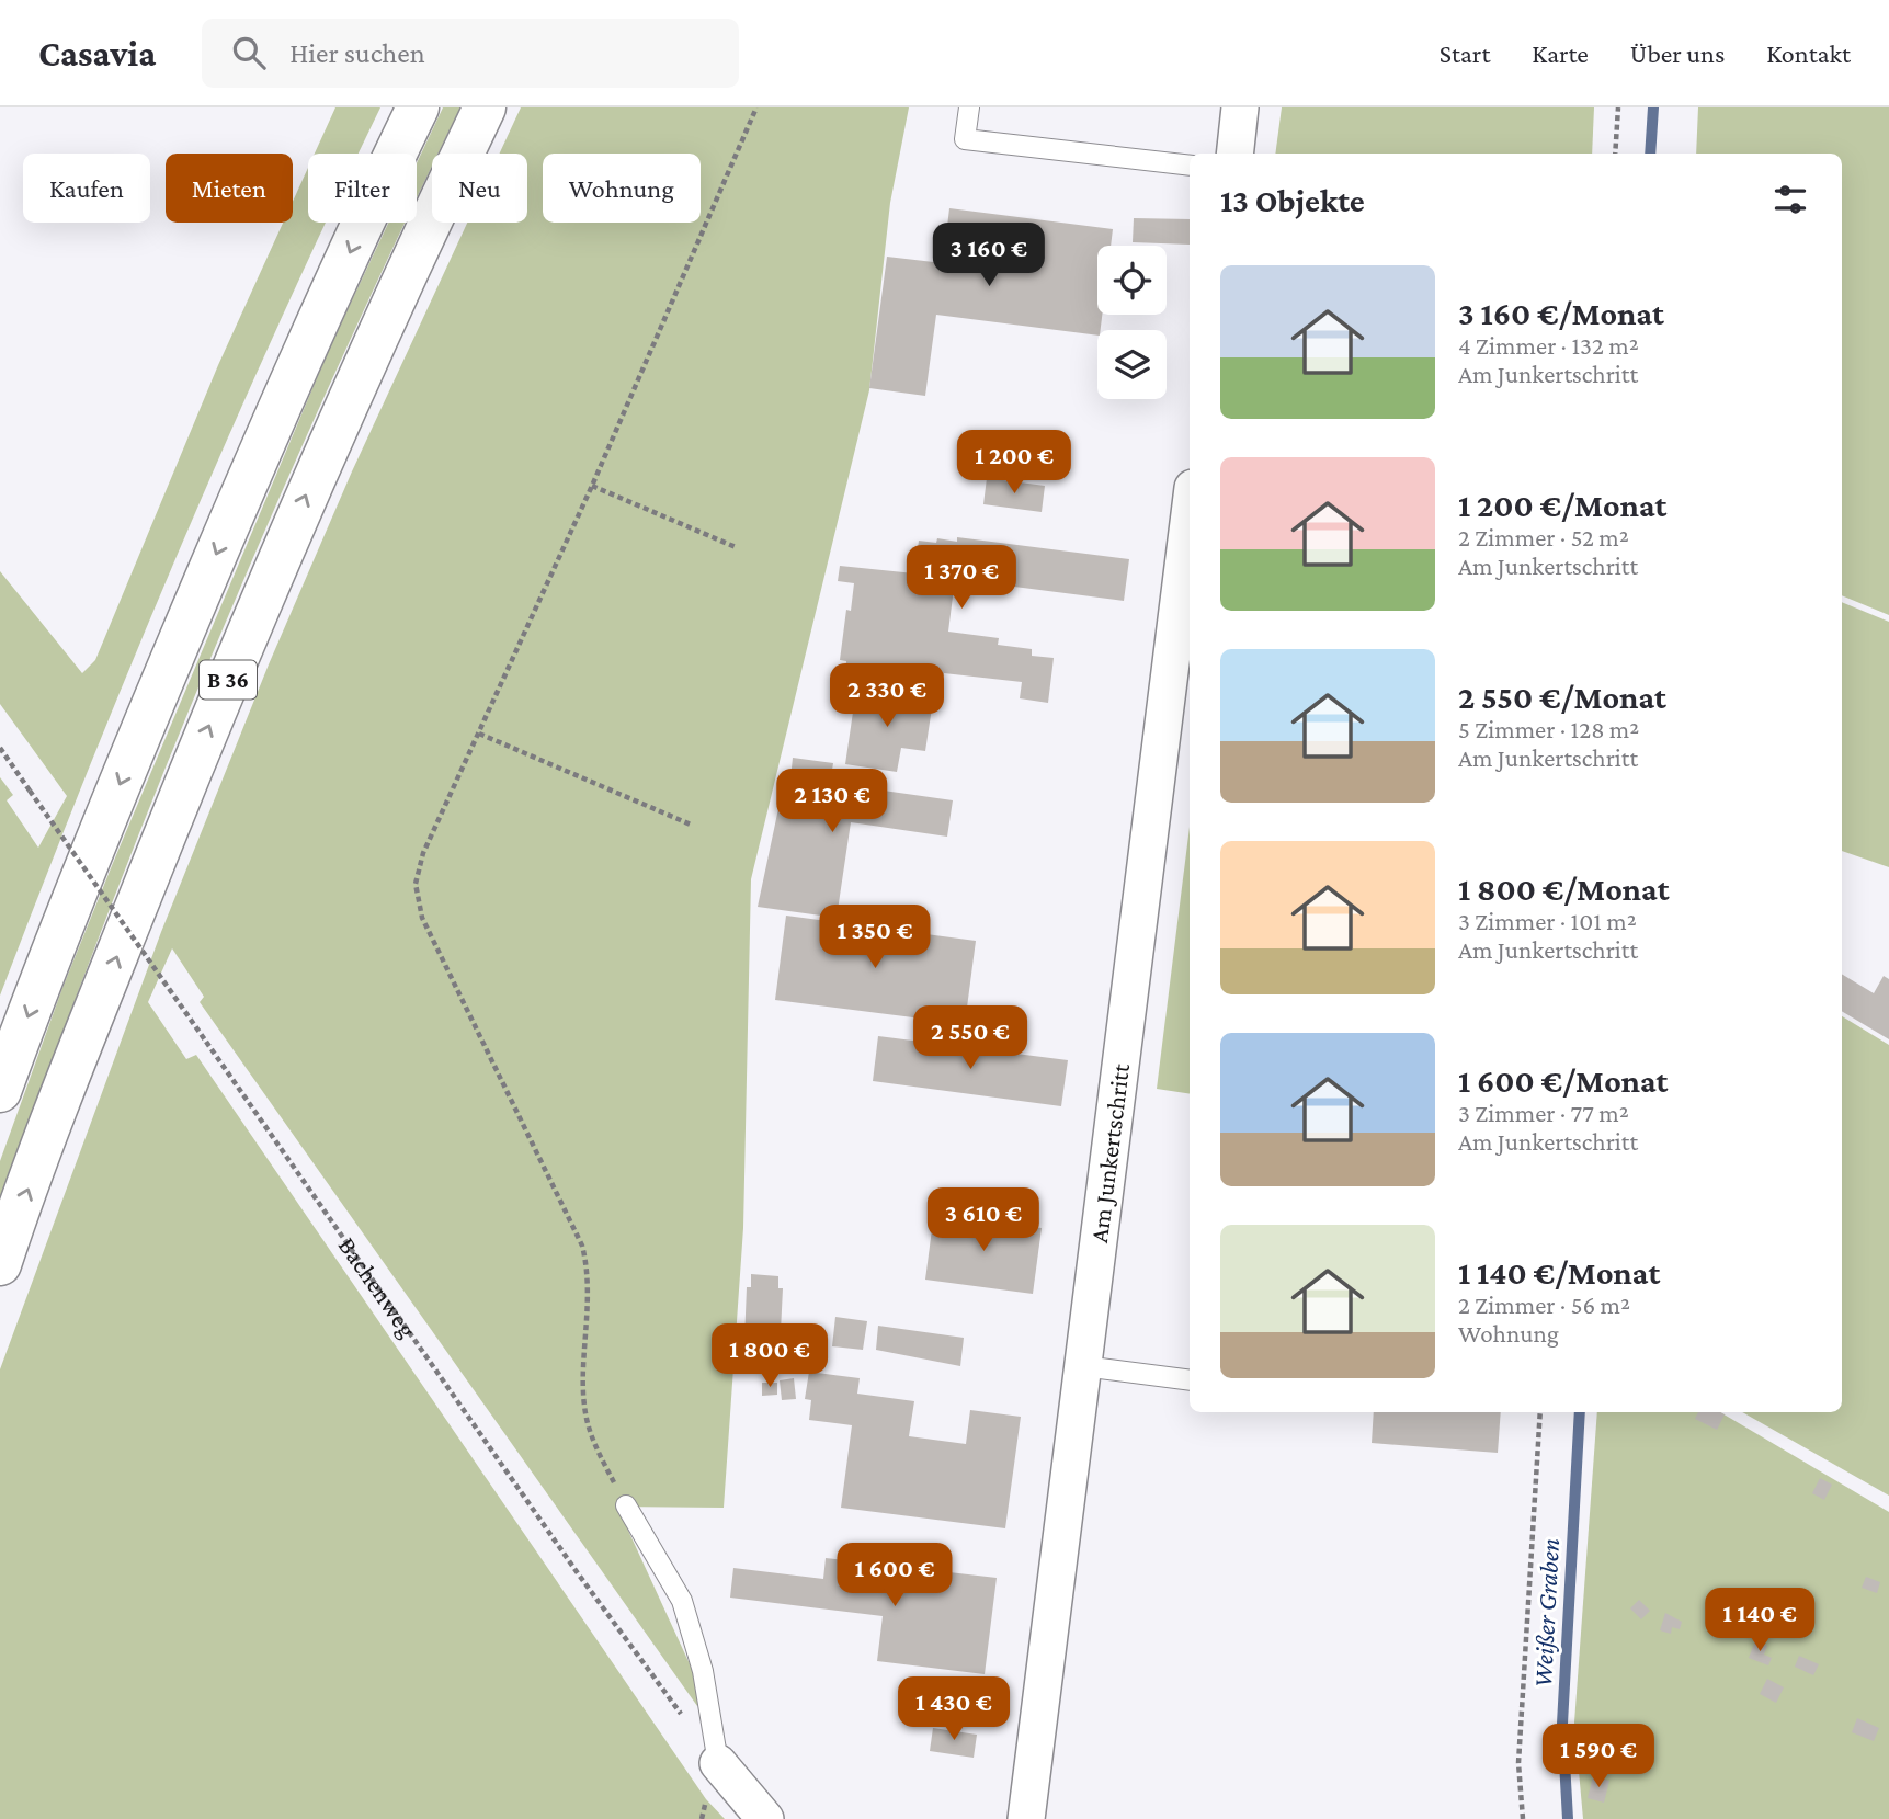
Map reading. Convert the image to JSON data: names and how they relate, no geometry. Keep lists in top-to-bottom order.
{
  "streets": {
    "highway": ["B 36"],
    "street": ["Am Junkertschritt"],
    "path": ["Bachenweg"]
  },
  "water": ["Weißer Graben"],
  "page": {
    "header": "Casavia",
    "search": "Hier suchen",
    "nav": [
      "Start",
      "Karte",
      "Über uns",
      "Kontakt"
    ],
    "chip": [
      "Kaufen",
      "Mieten",
      "Filter",
      "Neu",
      "Wohnung"
    ],
    "heading": "13 Objekte",
    "price": [
      "3 160 €",
      "1 200 €",
      "1 370 €",
      "2 330 €",
      "2 130 €",
      "1 350 €",
      "2 550 €",
      "3 610 €",
      "1 800 €",
      "1 600 €",
      "1 140 €",
      "1 430 €",
      "1 590 €"
    ],
    "list": [
      {
        "name": "3 160 €/Monat",
        "note": "4 Zimmer · 132 m² · Am Junkertschritt"
      },
      {
        "name": "1 200 €/Monat",
        "note": "2 Zimmer · 52 m² · Am Junkertschritt"
      },
      {
        "name": "2 550 €/Monat",
        "note": "5 Zimmer · 128 m² · Am Junkertschritt"
      },
      {
        "name": "1 800 €/Monat",
        "note": "3 Zimmer · 101 m² · Am Junkertschritt"
      },
      {
        "name": "1 600 €/Monat",
        "note": "3 Zimmer · 77 m² · Am Junkertschritt"
      },
      {
        "name": "1 140 €/Monat",
        "note": "2 Zimmer · 56 m² · Wohnung"
      }
    ]
  }
}
